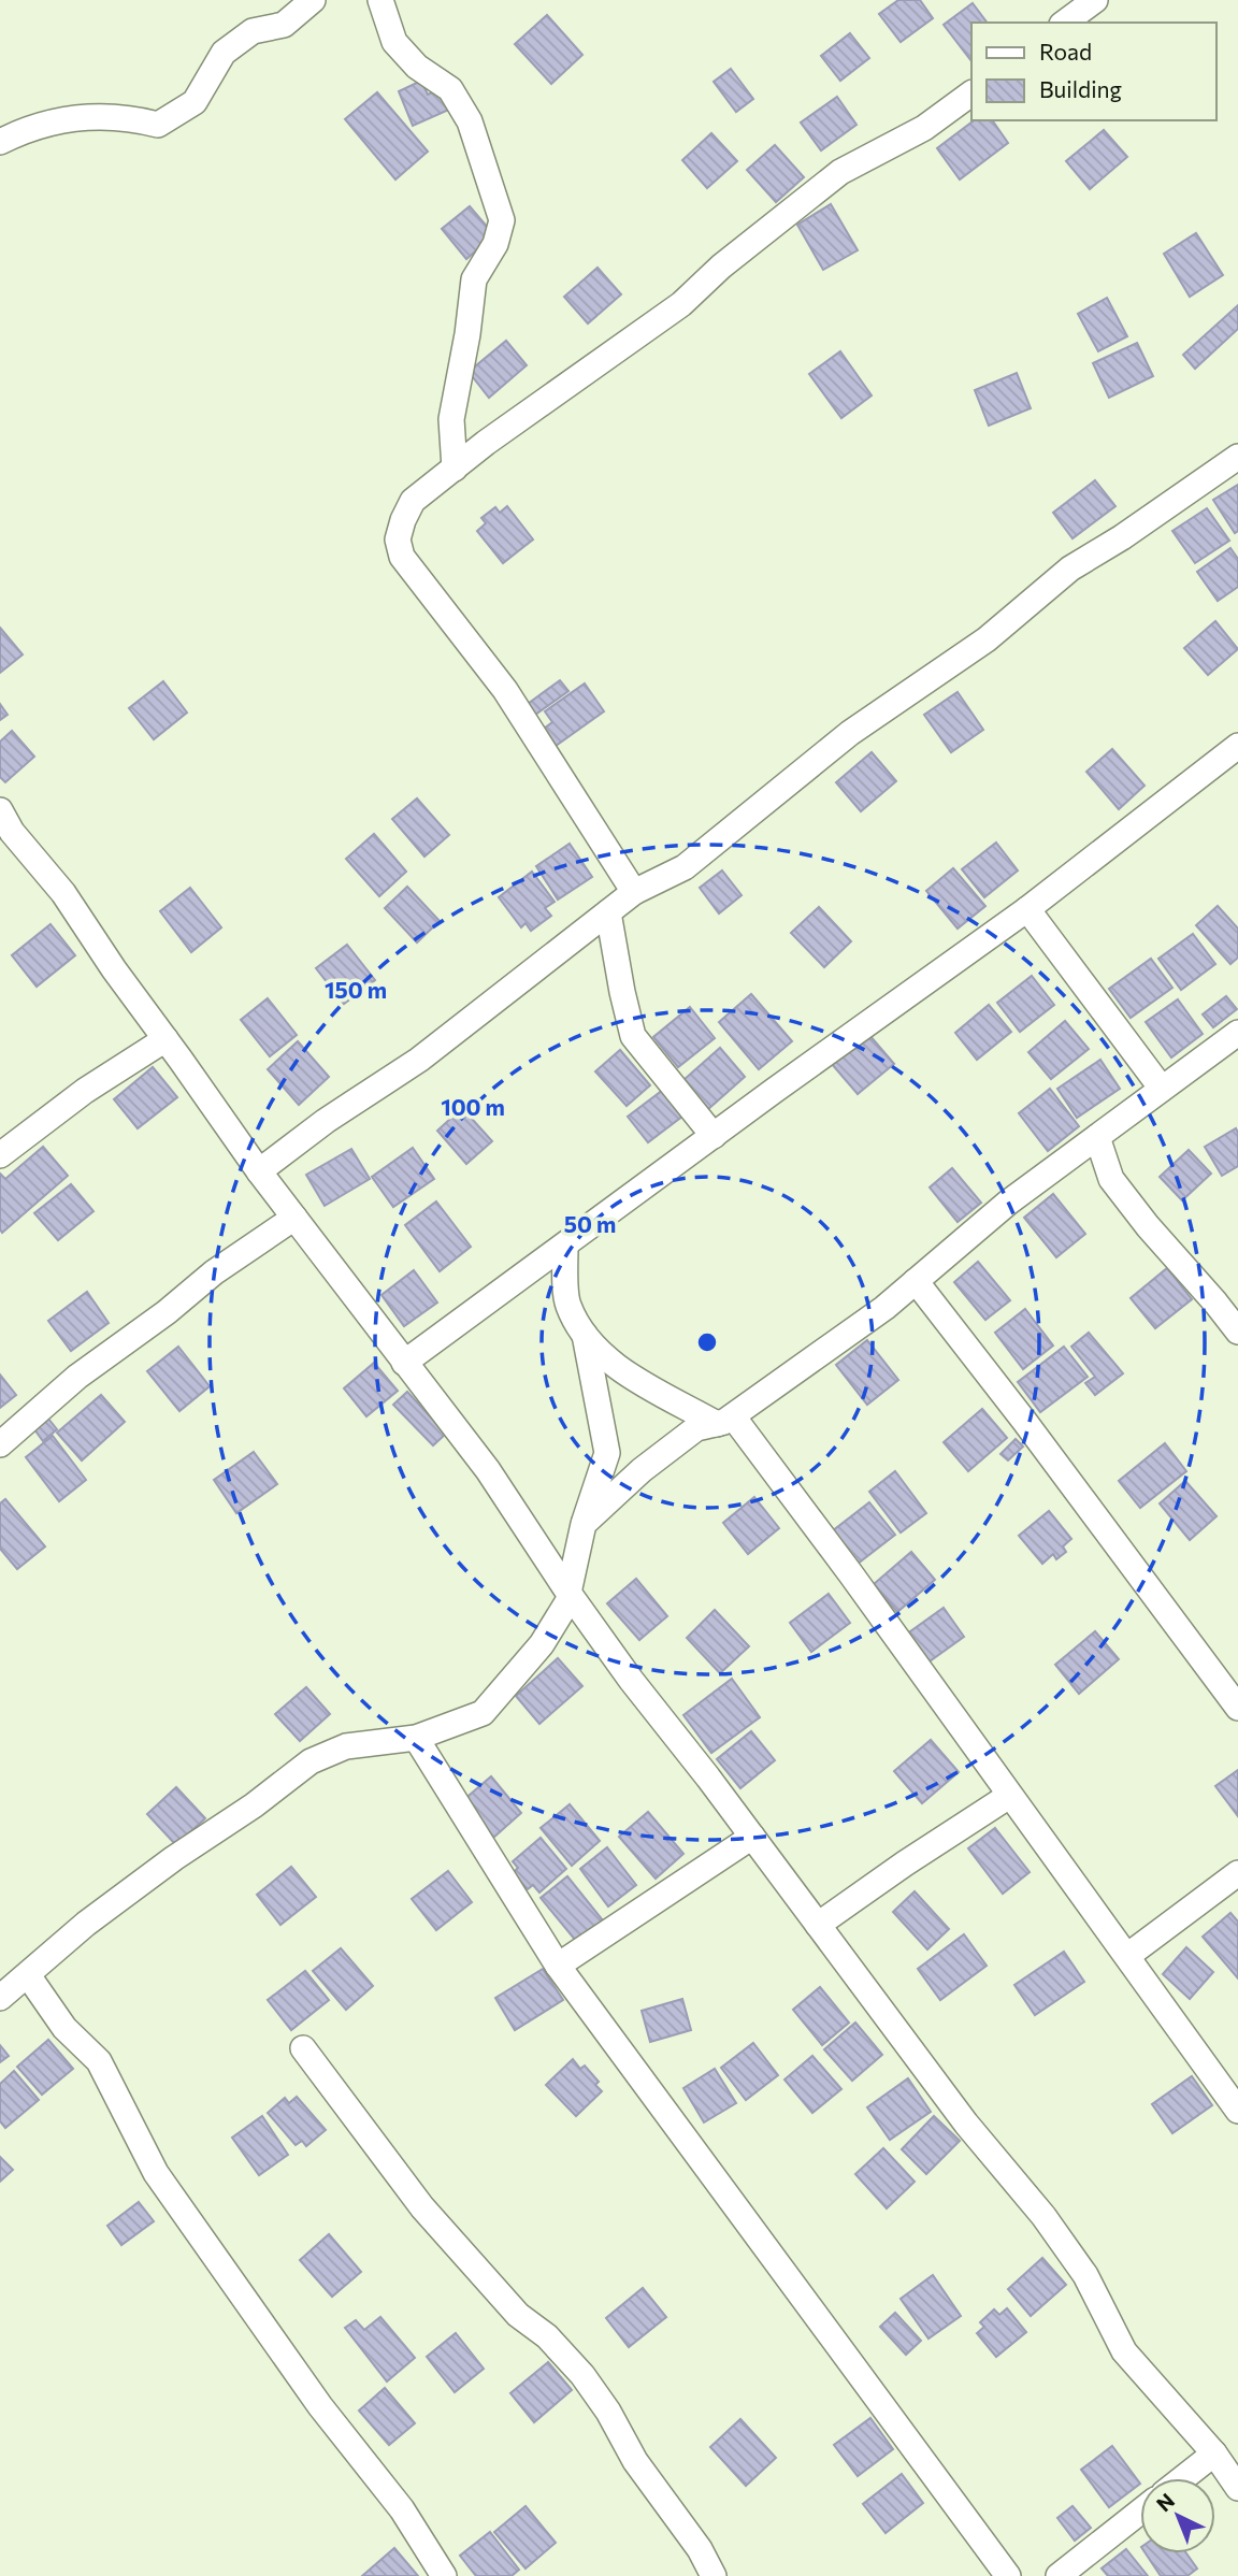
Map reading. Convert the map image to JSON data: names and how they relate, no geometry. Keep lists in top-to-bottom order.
{
  "legend": ["Road", "Building"],
  "north": "top left",
  "rings": ["150 m", "100 m", "50 m"]
}
